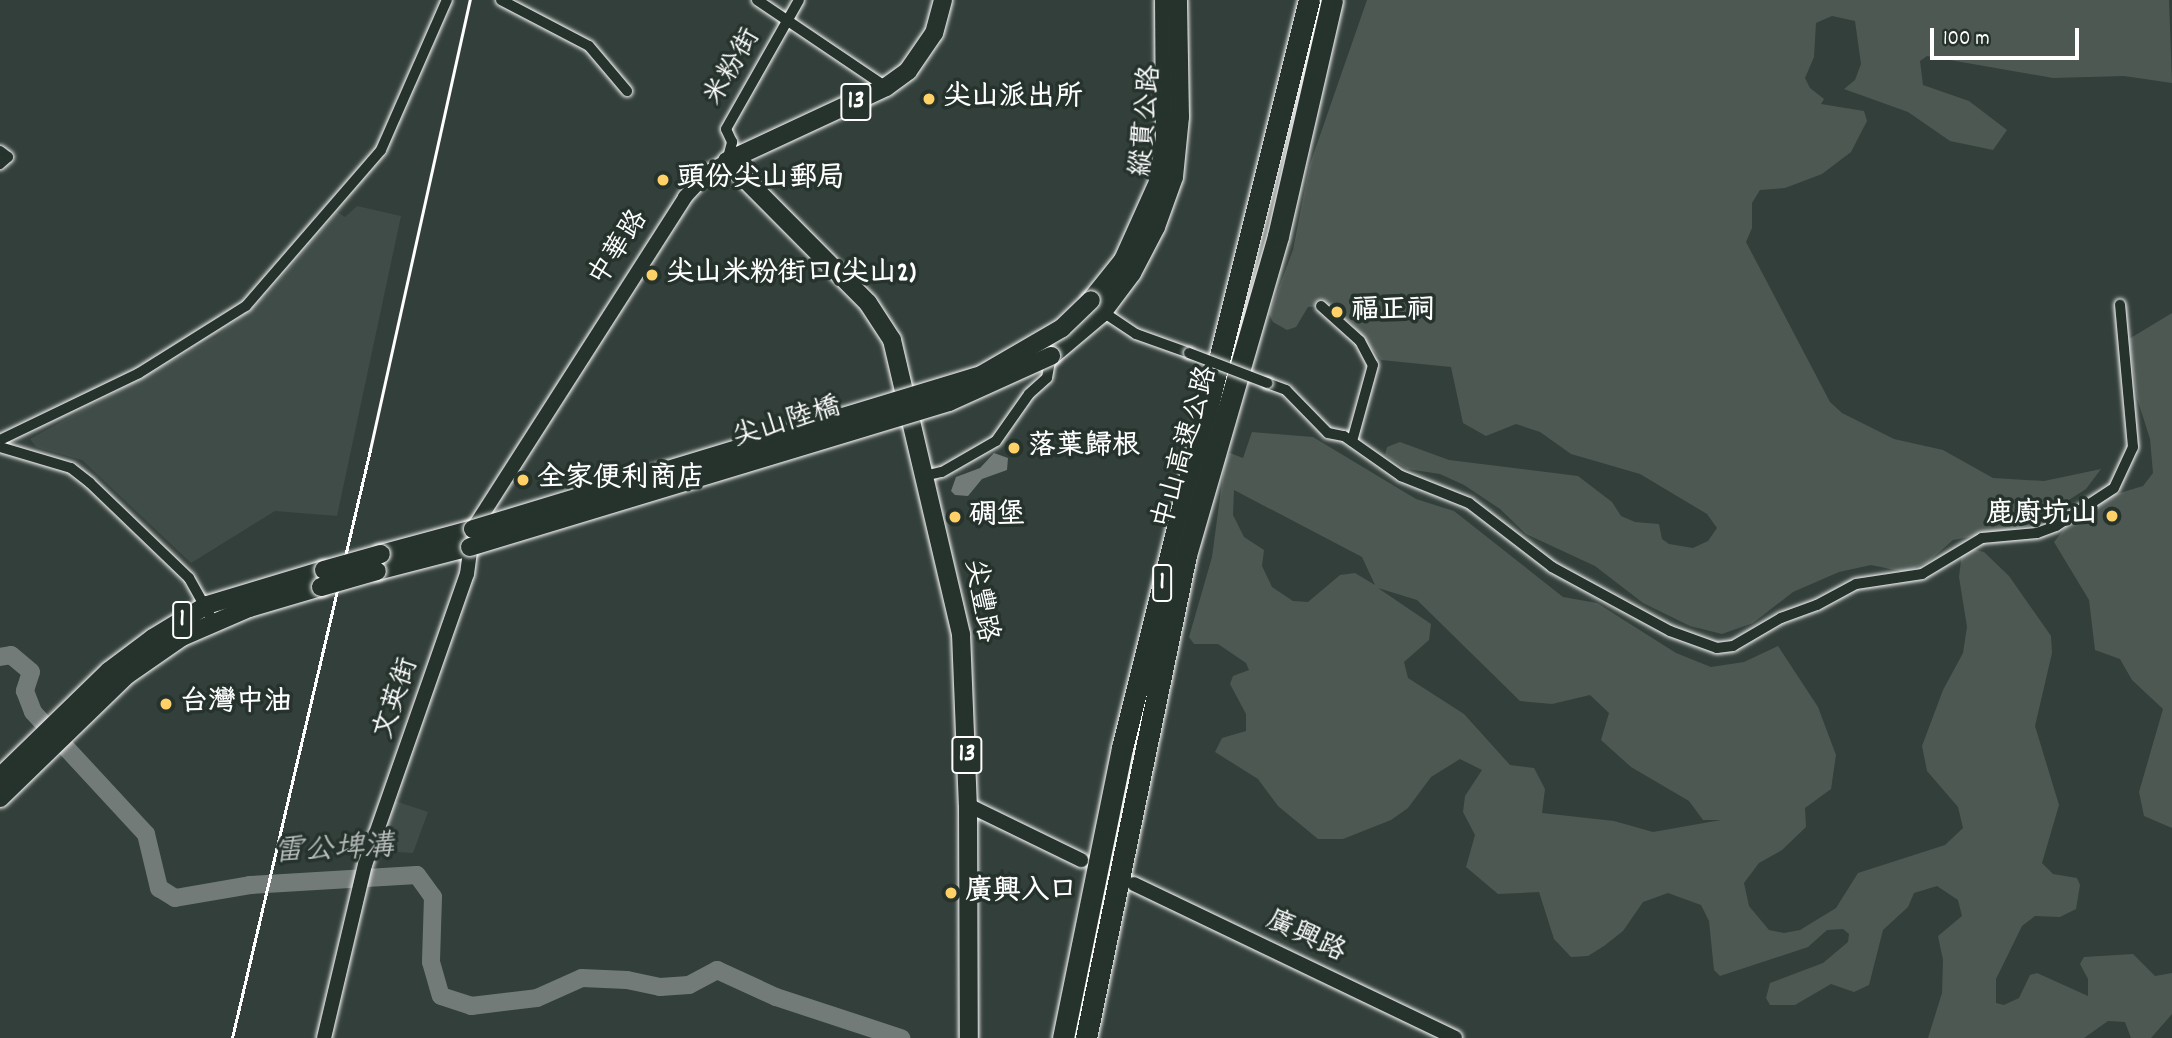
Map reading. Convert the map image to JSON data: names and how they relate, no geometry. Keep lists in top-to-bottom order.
{
  "streets": {
    "highway": ["中山高速公路", "1"],
    "main road": [
      "13",
      "縱貫公路",
      "中華路",
      "尖山陸橋",
      "尖豐路"
    ],
    "street": ["米粉街", "文英街", "廣興路"]
  },
  "crossings": [
    ["米粉街", "中華路"],
    ["米粉街", "尖豐路"],
    ["縱貫公路", "尖山陸橋"],
    ["縱貫公路", "1"],
    ["中華路", "尖山陸橋"],
    ["中華路", "1"],
    ["中華路", "尖豐路"],
    ["中華路", "文英街"],
    ["尖山陸橋", "1"],
    ["尖山陸橋", "文英街"],
    ["1", "文英街"]
  ],
  "water": ["雷公埤溝"],
  "places": [
    "尖山派出所",
    "頭份尖山郵局",
    "尖山米粉街口(尖山2)",
    "福正祠",
    "落葉歸根",
    "全家便利商店",
    "鹿廚坑山",
    "碉堡",
    "台灣中油",
    "廣興入口"
  ],
  "scale_bar": "100 m"
}
